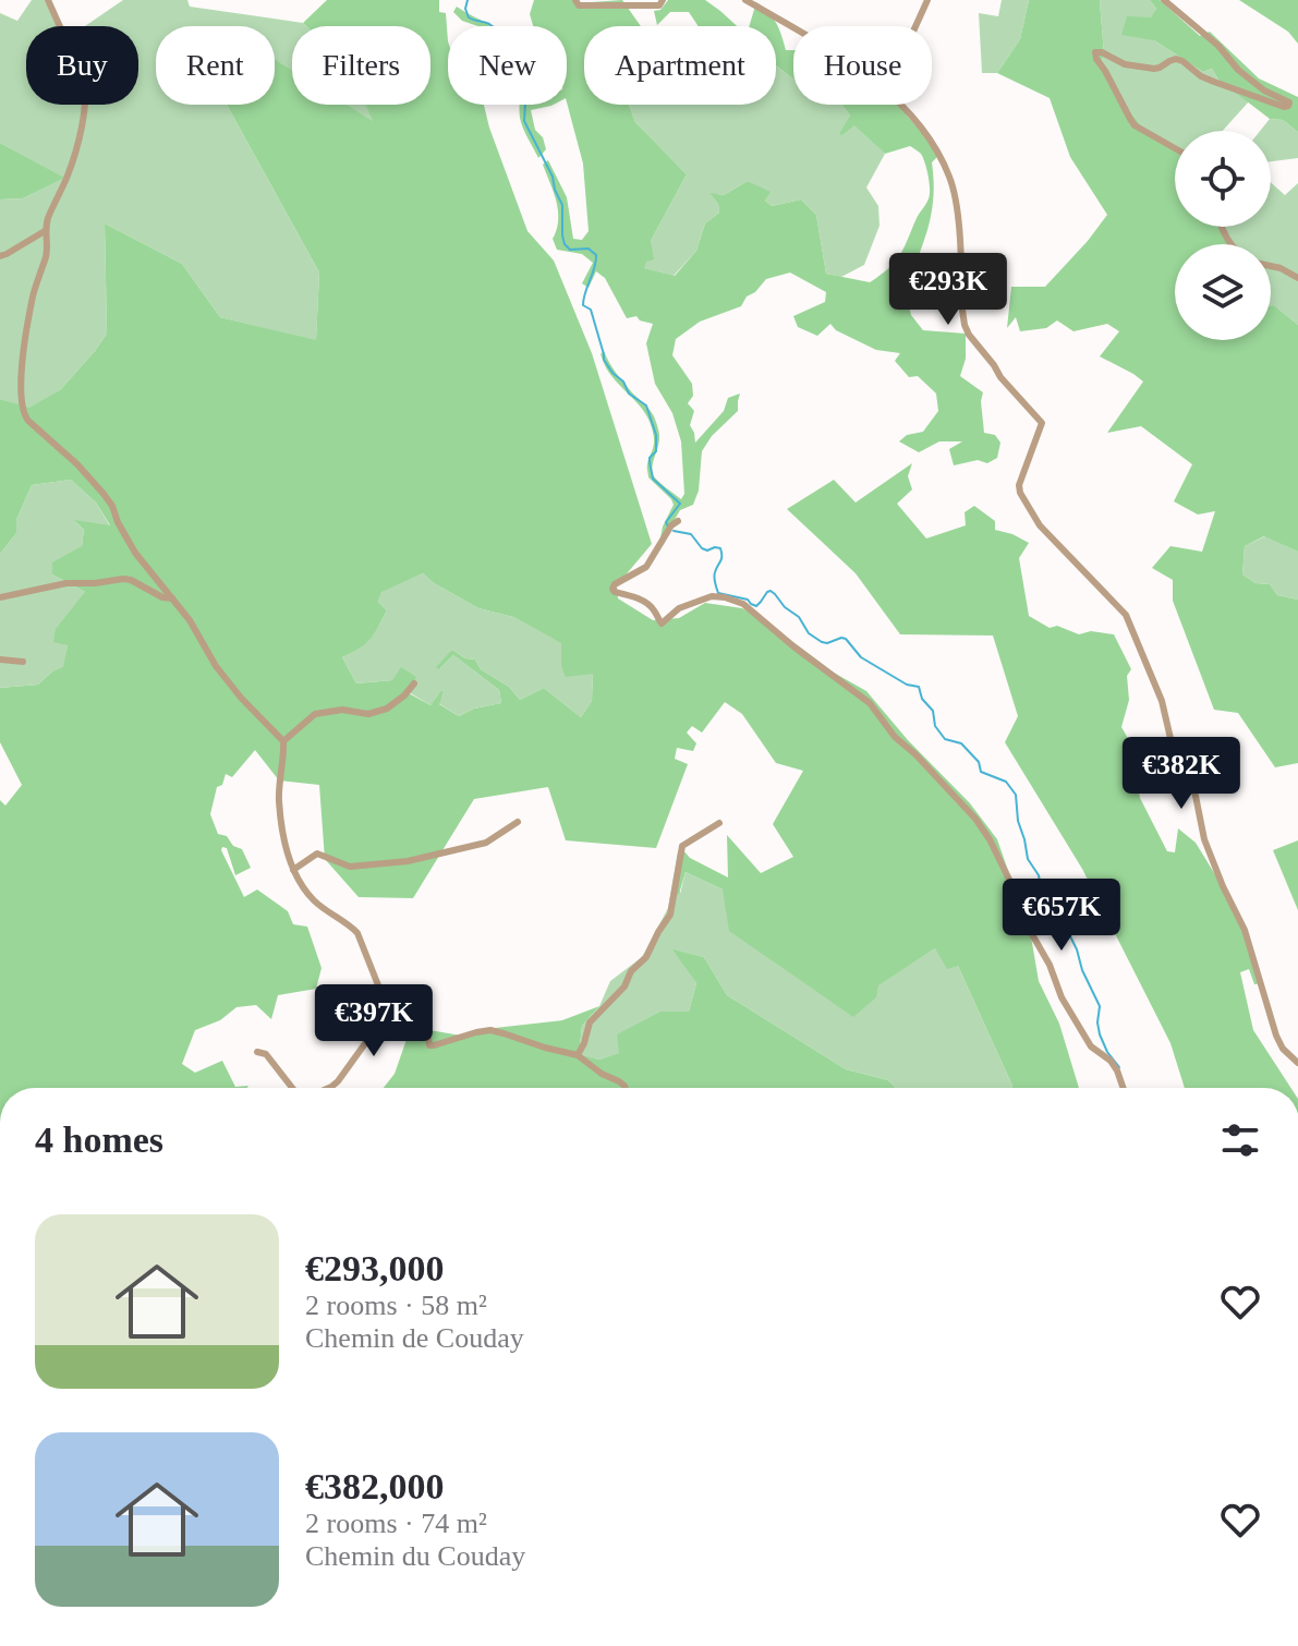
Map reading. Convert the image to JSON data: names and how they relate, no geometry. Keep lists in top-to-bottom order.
{
  "page": {
    "chip": [
      "Buy",
      "Rent",
      "Filters",
      "New",
      "Apartment",
      "House"
    ],
    "price": [
      "€293K",
      "€382K",
      "€657K",
      "€397K"
    ],
    "heading": "4 homes",
    "list": [
      {
        "name": "€293,000",
        "note": "2 rooms · 58 m² · Chemin de Couday"
      },
      {
        "name": "€382,000",
        "note": "2 rooms · 74 m² · Chemin du Couday"
      }
    ]
  }
}
